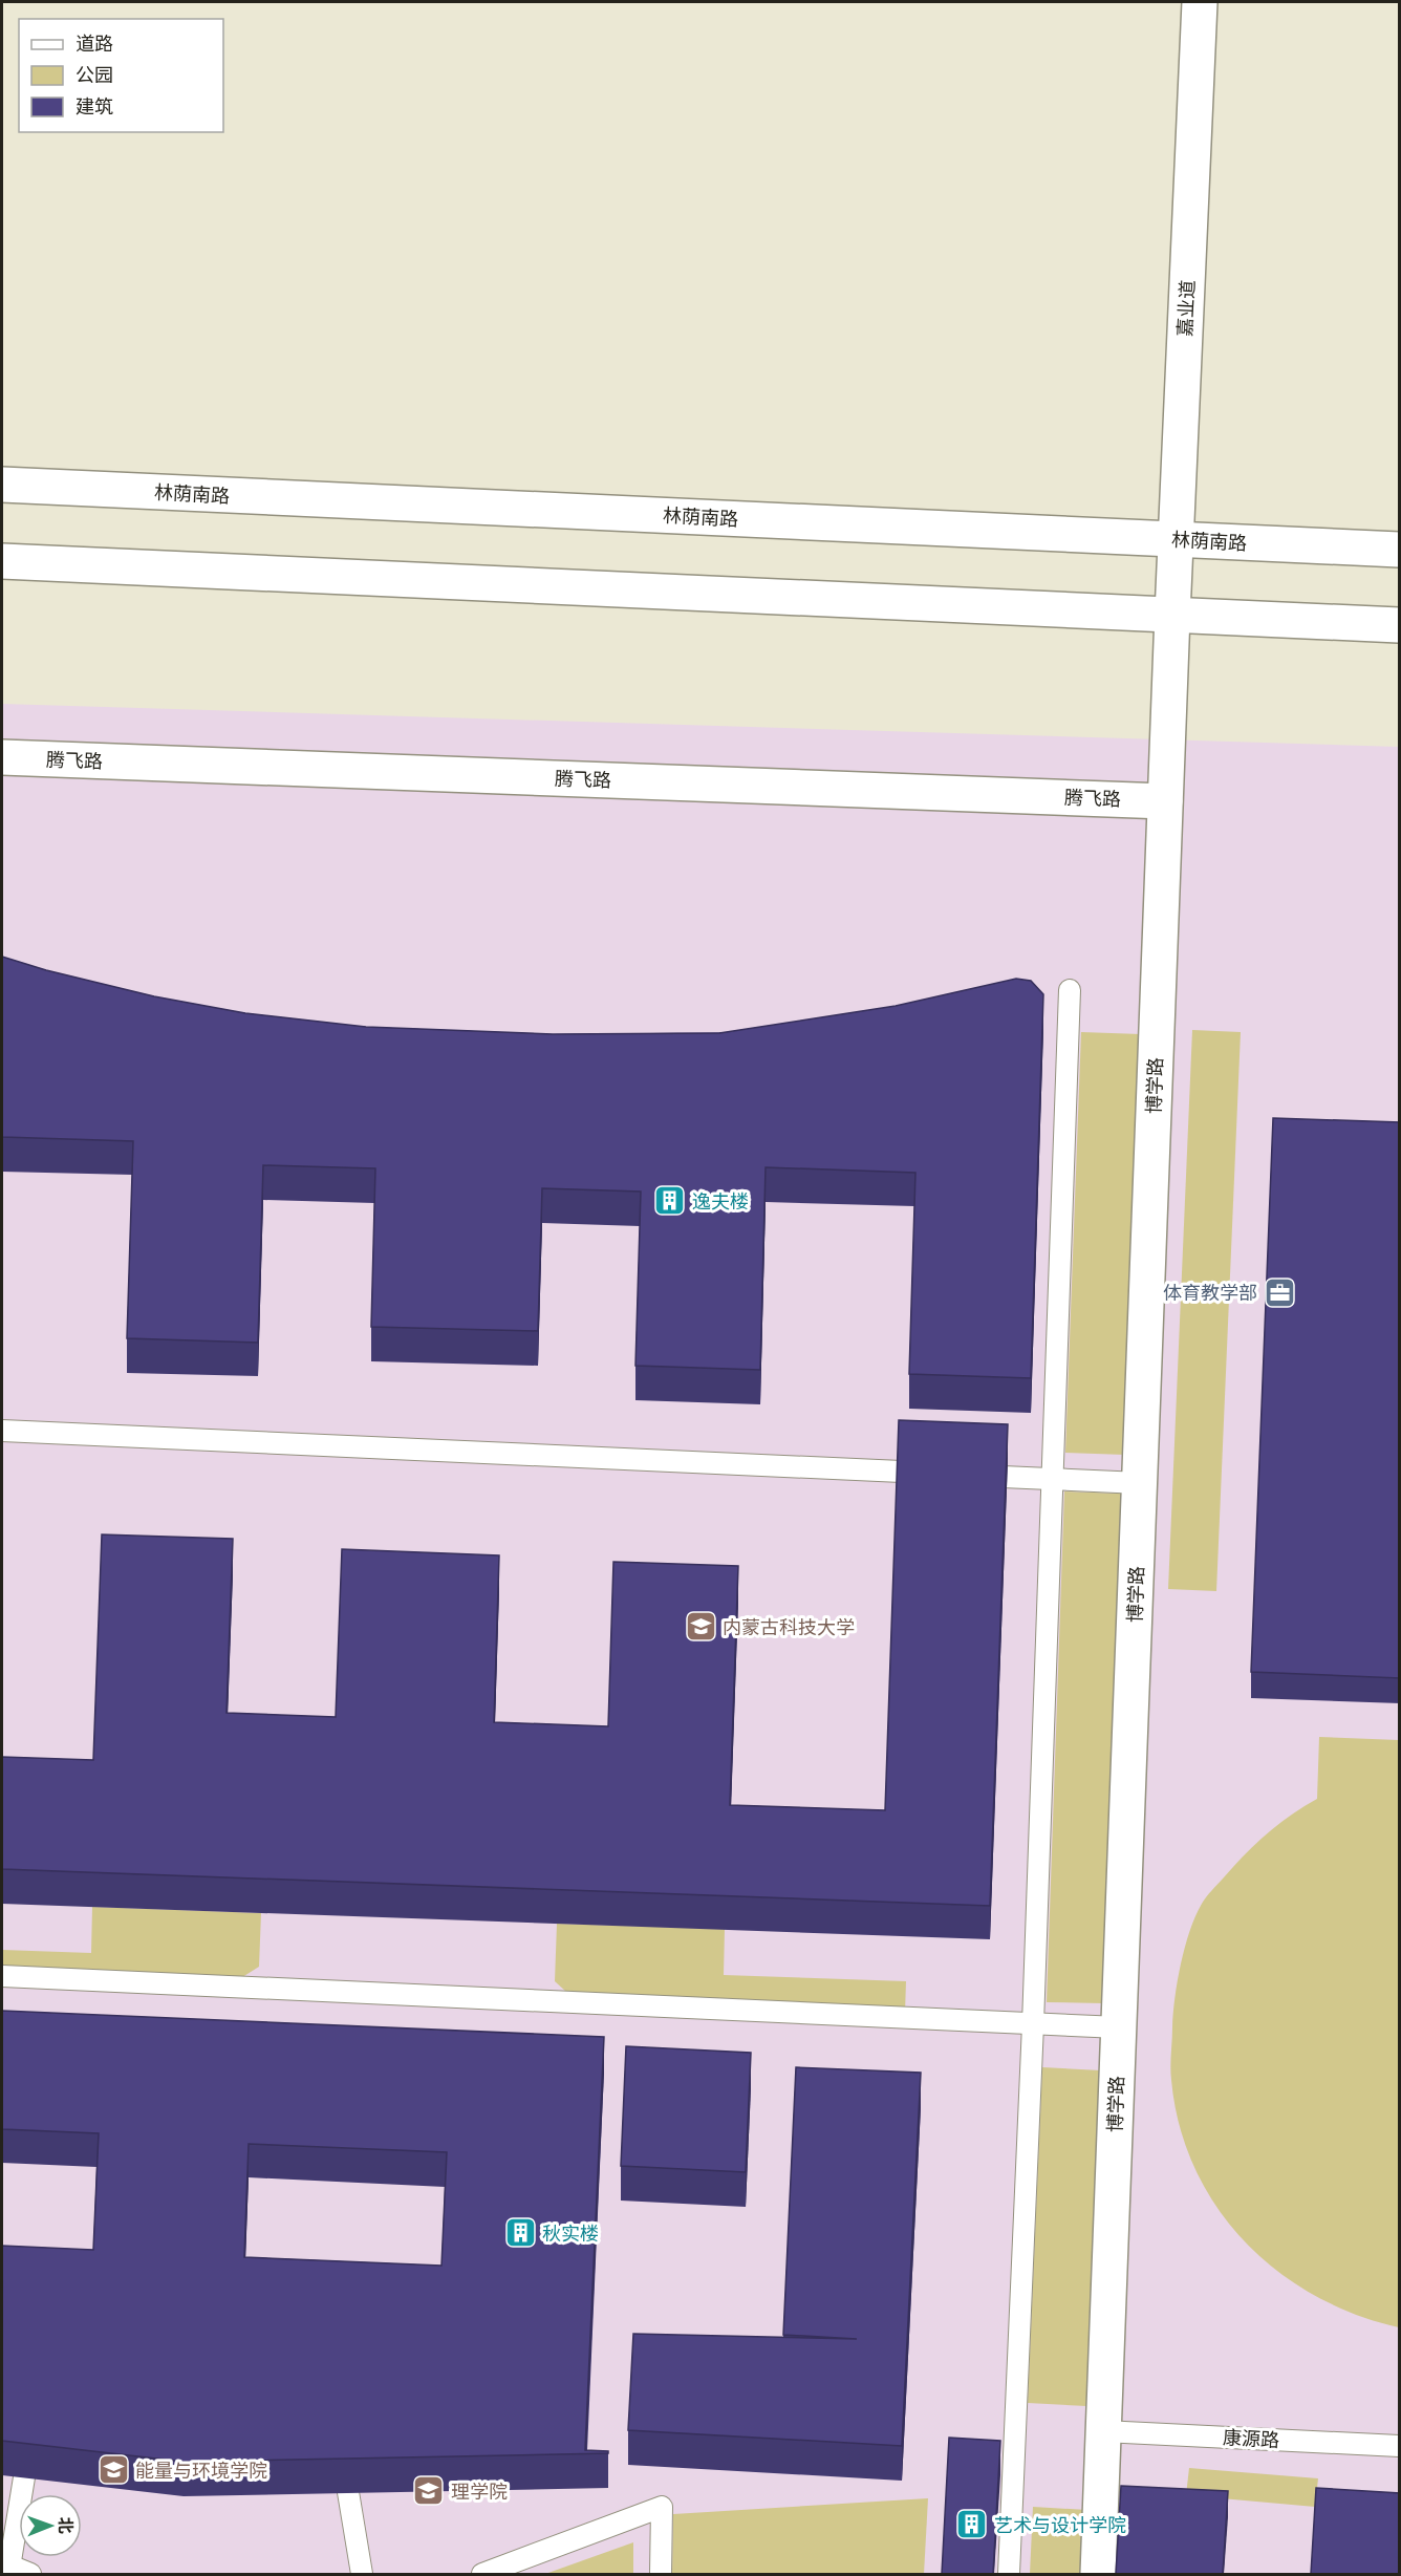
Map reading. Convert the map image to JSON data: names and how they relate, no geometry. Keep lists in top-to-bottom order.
{
  "streets": {
    "street": [
      "嘉业道",
      "林荫南路",
      "腾飞路",
      "博学路"
    ],
    "lane": ["康源路"]
  },
  "crossings": [
    ["嘉业道", "林荫南路"],
    ["嘉业道", "博学路"],
    ["腾飞路", "博学路"],
    ["博学路", "康源路"]
  ],
  "places": {
    "building": ["逸夫楼", "秋实楼", "艺术与设计学院"],
    "office": ["体育教学部"],
    "school or university": ["内蒙古科技大学", "能量与环境学院", "理学院"]
  },
  "legend": ["道路", "公园", "建筑"],
  "north": "right"
}
